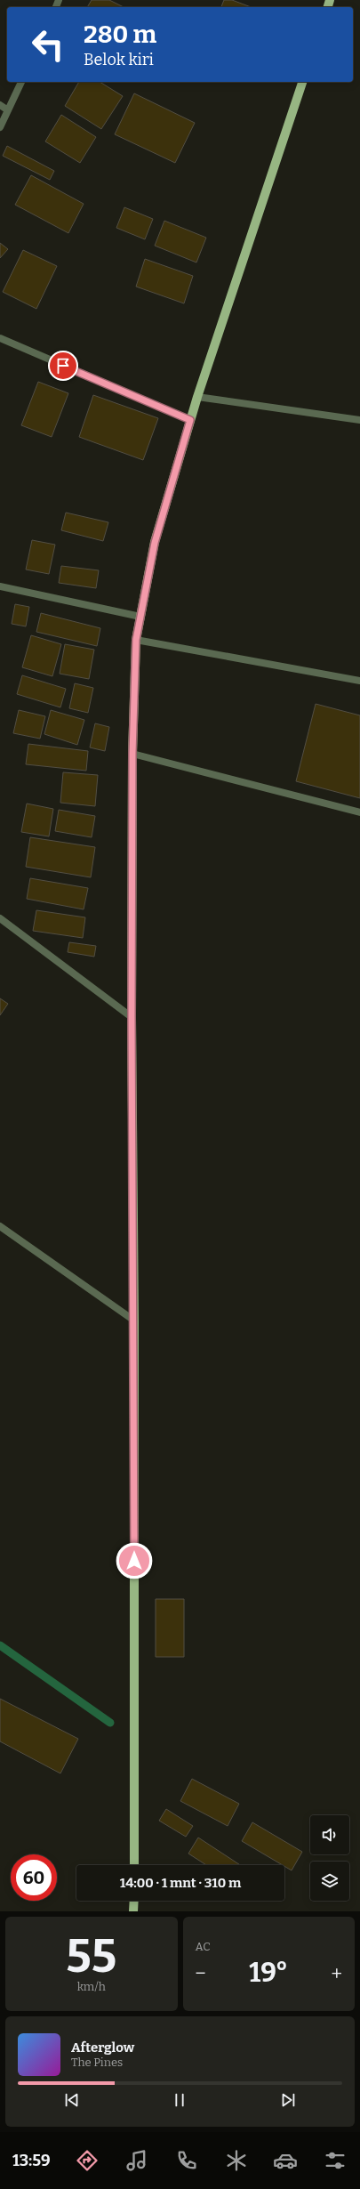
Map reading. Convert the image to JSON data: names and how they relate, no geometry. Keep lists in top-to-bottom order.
{
  "page": {
    "turn": ["280 m", "Belok kiri"],
    "limit": "60",
    "trip": "14:00 · 1 mnt · 310 m",
    "tile": [
      ["55", "km/h"],
      "AC"
    ],
    "heat": ["−", "19°", "+"],
    "song": ["Afterglow", "The Pines"],
    "tabs": "13:59"
  }
}
